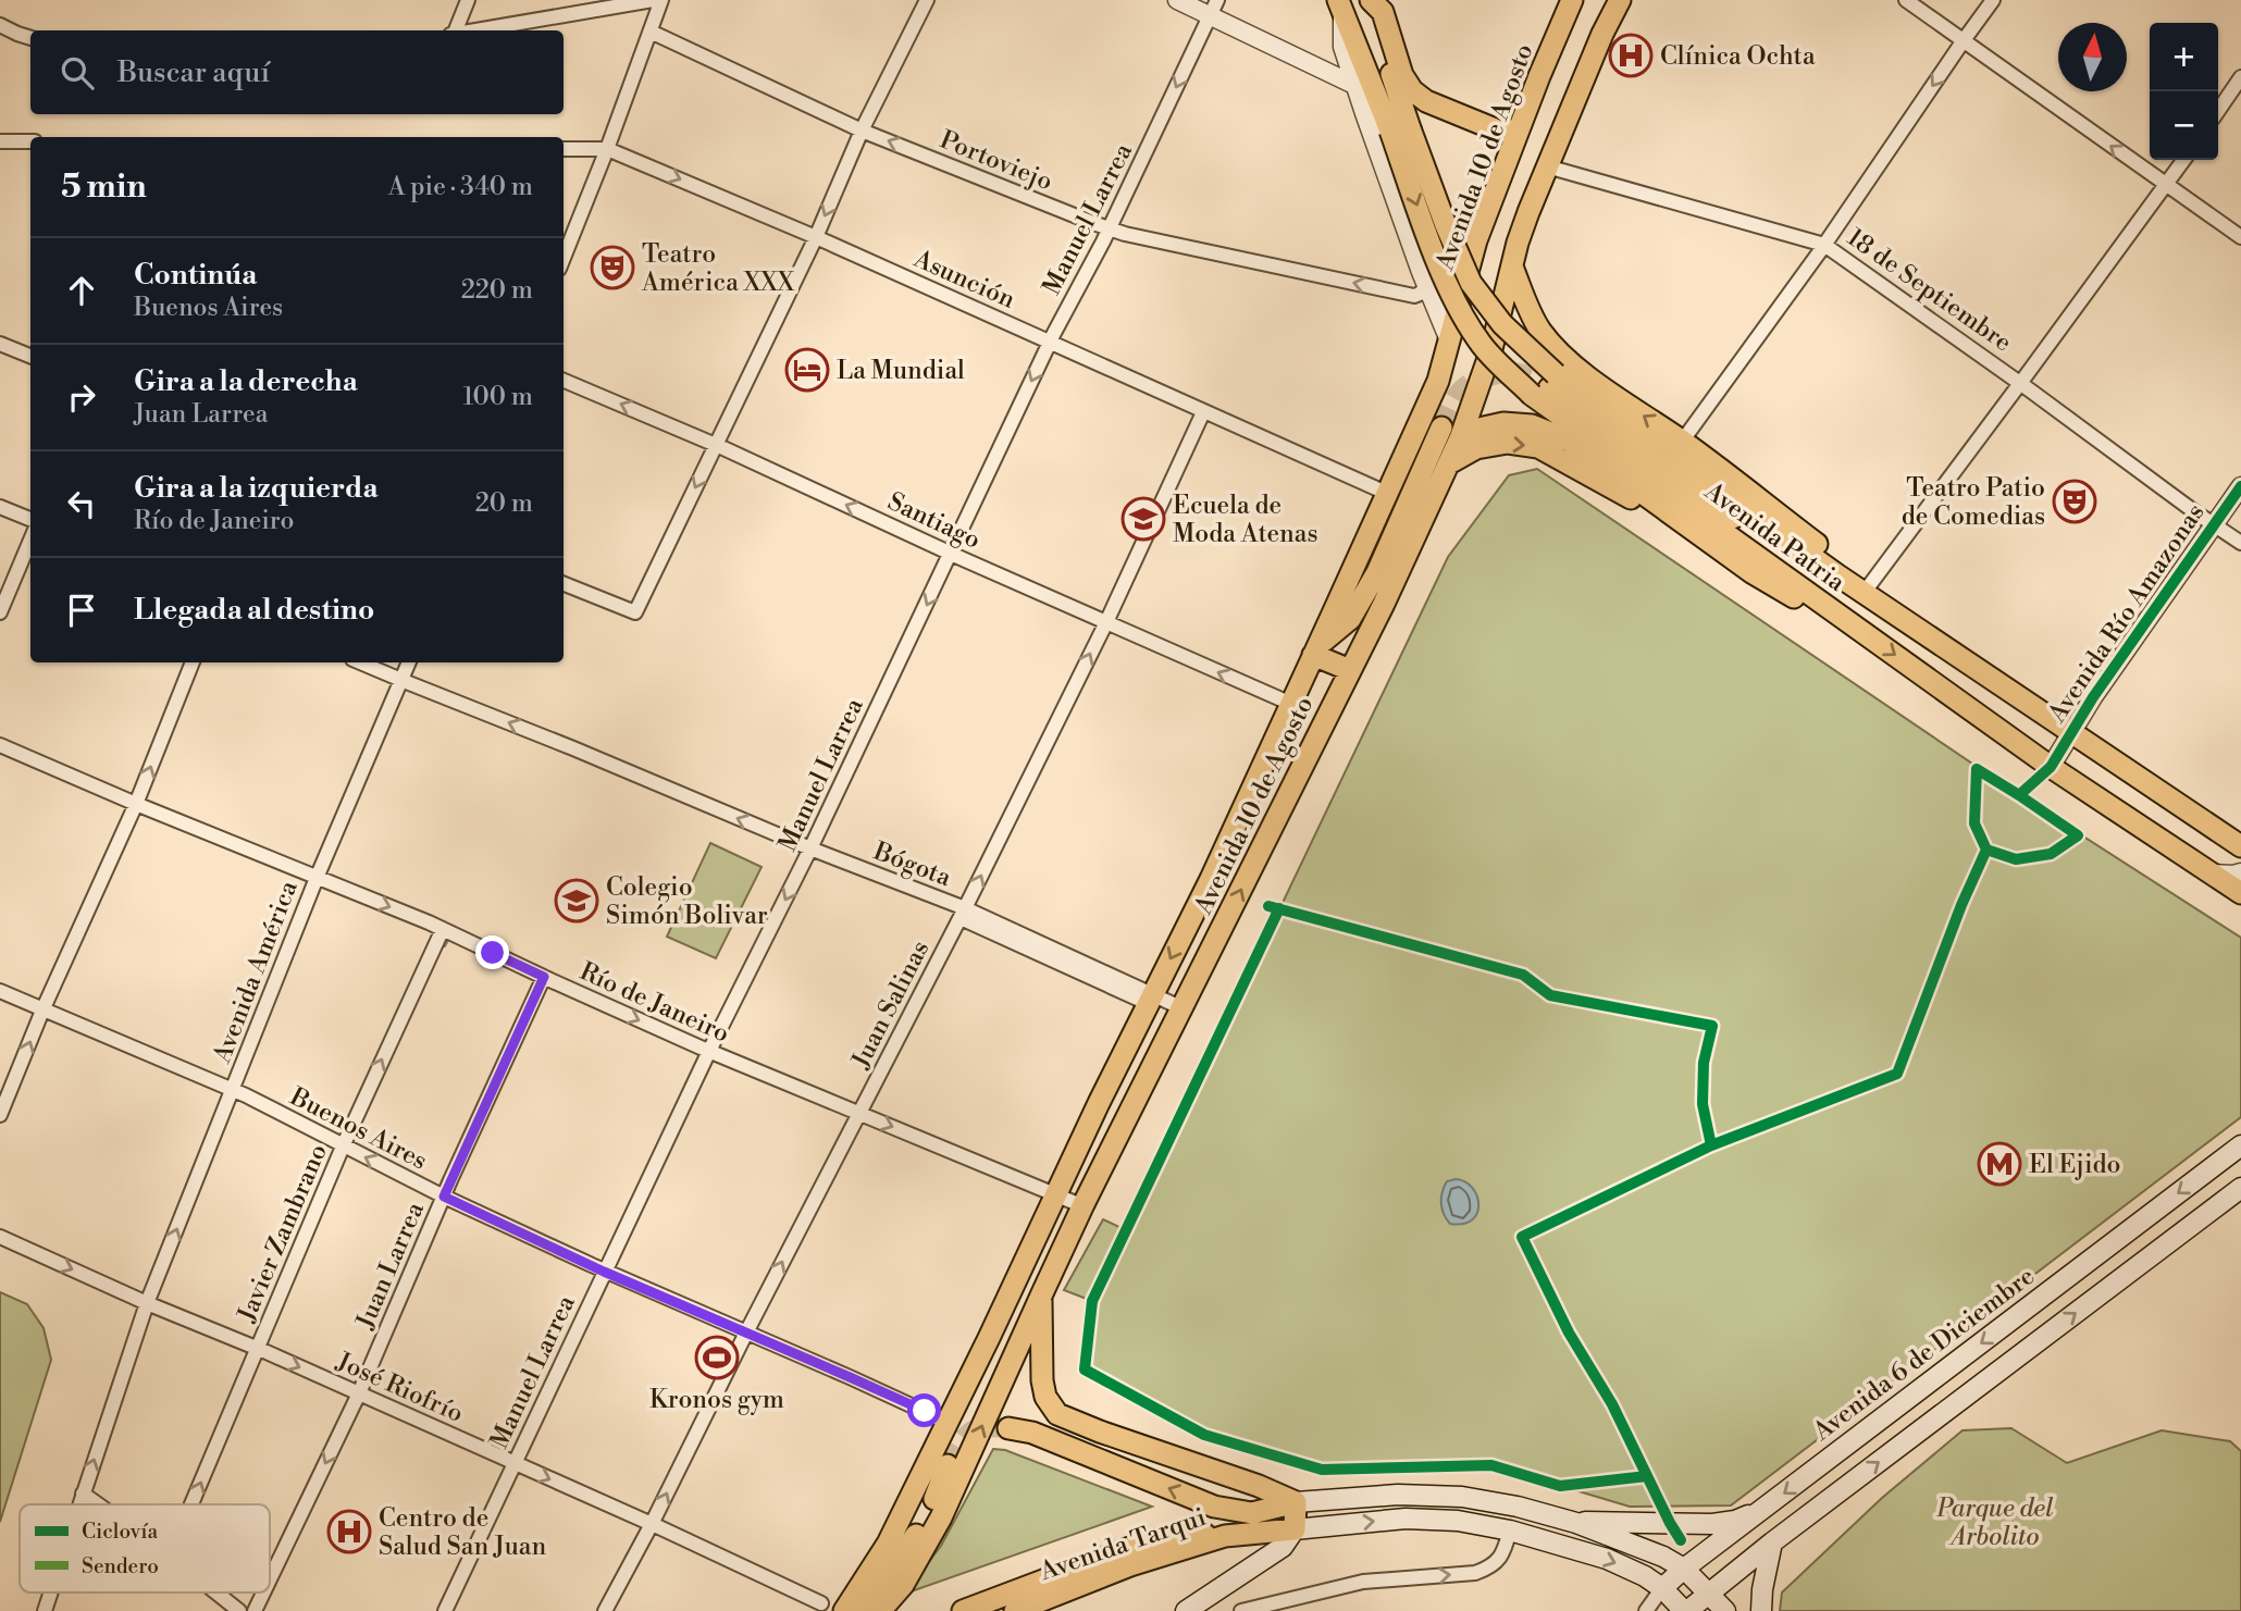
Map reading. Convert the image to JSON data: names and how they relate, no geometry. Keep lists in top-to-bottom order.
{
  "streets": {
    "main road": [
      "Avenida 10 de Agosto",
      "Avenida Patria",
      "Avenida 6 de Diciembre",
      "Avenida Tarqui"
    ],
    "street": [
      "Portoviejo",
      "Manuel Larrea",
      "Asunción",
      "18 de Septiembre",
      "Santiago",
      "Avenida Río Amazonas",
      "Bógota",
      "Avenida América",
      "Río de Janeiro",
      "Juan Salinas",
      "Buenos Aires",
      "Javier Zambrano",
      "Juan Larrea",
      "José Riofrío"
    ]
  },
  "crossings": [
    ["Avenida 10 de Agosto", "Asunción"],
    ["Avenida 10 de Agosto", "18 de Septiembre"],
    ["Avenida 10 de Agosto", "Santiago"],
    ["Avenida 10 de Agosto", "Bógota"],
    ["Avenida 10 de Agosto", "Río de Janeiro"],
    ["Avenida 10 de Agosto", "Buenos Aires"],
    ["Avenida 10 de Agosto", "Avenida Tarqui"],
    ["Portoviejo", "Manuel Larrea"],
    ["Manuel Larrea", "Asunción"],
    ["Manuel Larrea", "Santiago"],
    ["Manuel Larrea", "Bógota"],
    ["Manuel Larrea", "Río de Janeiro"],
    ["Manuel Larrea", "Buenos Aires"],
    ["Manuel Larrea", "José Riofrío"],
    ["Asunción", "Juan Salinas"],
    ["18 de Septiembre", "Avenida Río Amazonas"],
    ["Santiago", "Juan Salinas"],
    ["Avenida Patria", "Avenida Río Amazonas"],
    ["Bógota", "Avenida América"],
    ["Bógota", "Juan Salinas"],
    ["Avenida América", "Río de Janeiro"],
    ["Avenida América", "Buenos Aires"],
    ["Avenida América", "José Riofrío"],
    ["Río de Janeiro", "Juan Salinas"],
    ["Río de Janeiro", "Javier Zambrano"],
    ["Río de Janeiro", "Juan Larrea"],
    ["Juan Salinas", "Buenos Aires"],
    ["Juan Salinas", "José Riofrío"],
    ["Buenos Aires", "Javier Zambrano"],
    ["Buenos Aires", "Juan Larrea"],
    ["Javier Zambrano", "José Riofrío"],
    ["Juan Larrea", "José Riofrío"],
    ["Avenida 6 de Diciembre", "Avenida Tarqui"]
  ],
  "one_way": [
    "Portoviejo",
    "Manuel Larrea",
    "Santiago",
    "Bógota",
    "Avenida América",
    "Río de Janeiro",
    "Juan Salinas",
    "Javier Zambrano",
    "José Riofrío"
  ],
  "parks": ["Parque del Arbolito"],
  "places": {
    "hospital": ["Clínica Ochta", "Centro de Salud San Juan"],
    "theatre": ["Teatro América XXX", "Teatro Patio de Comedias"],
    "hotel": ["La Mundial"],
    "school or university": ["Ecuela de Moda Atenas", "Colegio Simón Bolivar"],
    "metro station": ["El Ejido"],
    "sports": ["Kronos gym"]
  },
  "legend": ["Ciclovía", "Sendero"],
  "north": "top",
  "page": {
    "map_buttons": ["+", "−"],
    "search": "Buscar aquí",
    "heading": ["5 min", "A pie · 340 m"],
    "list": [
      ["Continúa", "Buenos Aires", "220 m"],
      ["Gira a la derecha", "Juan Larrea", "100 m"],
      ["Gira a la izquierda", "Río de Janeiro", "20 m"],
      "Llegada al destino"
    ]
  }
}
